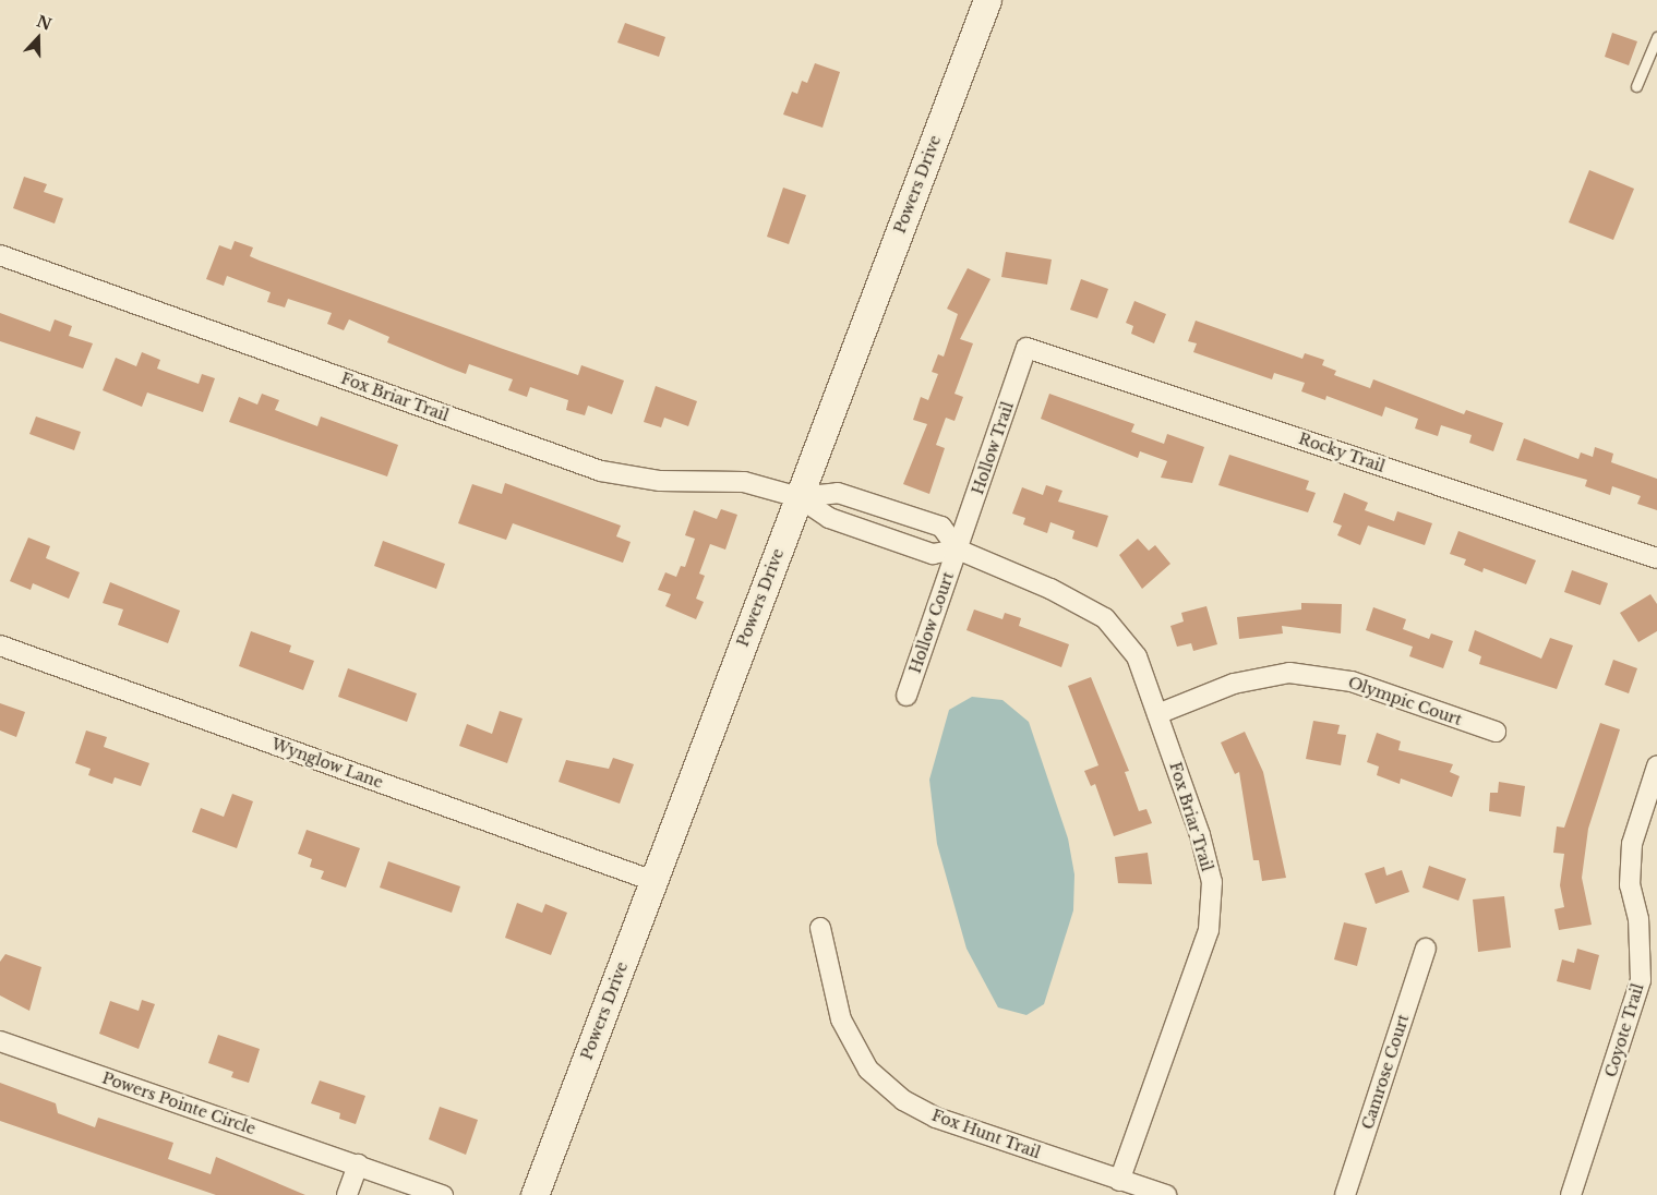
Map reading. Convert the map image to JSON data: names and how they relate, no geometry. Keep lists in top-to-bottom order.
{
  "streets": {
    "street": [
      "Powers Drive",
      "Fox Briar Trail",
      "Hollow Trail",
      "Rocky Trail",
      "Hollow Court",
      "Olympic Court",
      "Wynglow Lane",
      "Coyote Trail",
      "Camrose Court",
      "Powers Pointe Circle",
      "Fox Hunt Trail"
    ]
  },
  "crossings": [
    ["Powers Drive", "Fox Briar Trail"],
    ["Powers Drive", "Wynglow Lane"],
    ["Fox Briar Trail", "Hollow Trail"],
    ["Fox Briar Trail", "Hollow Court"],
    ["Fox Briar Trail", "Olympic Court"],
    ["Fox Briar Trail", "Fox Hunt Trail"],
    ["Hollow Trail", "Rocky Trail"],
    ["Hollow Trail", "Hollow Court"]
  ],
  "north": "top"
}
